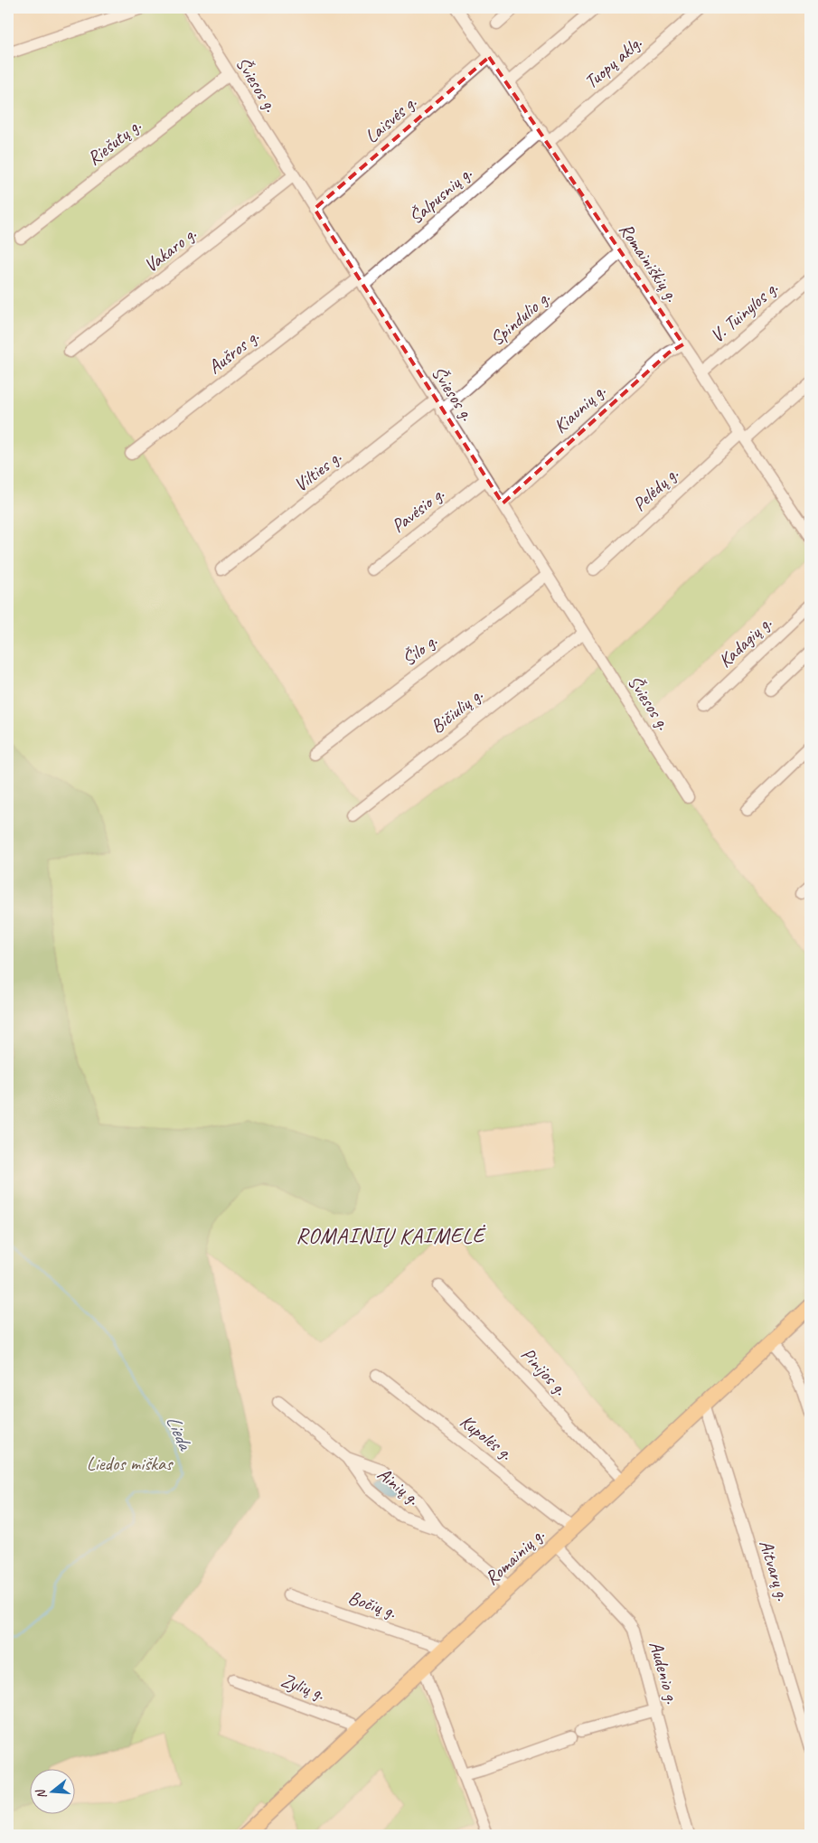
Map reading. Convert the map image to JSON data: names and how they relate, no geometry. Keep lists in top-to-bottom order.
{
  "streets": {
    "main road": ["Romainių g."],
    "street": [
      "Tuopų aklg.",
      "Šviesos g.",
      "Laisvės g.",
      "Riešutų g.",
      "Šalpusnių g.",
      "Vakaro g.",
      "Romainiškių g.",
      "V. Tuinylos g.",
      "Spindulio g.",
      "Aušros g.",
      "Kiaunių g.",
      "Vilties g.",
      "Pelėdų g.",
      "Pavėsio g.",
      "Kadagių g.",
      "Šilo g.",
      "Bičiulių g.",
      "Pinijos g.",
      "Kupolės g.",
      "Ainių g.",
      "Aitvarų g.",
      "Bočių g.",
      "Audenio g.",
      "Zylių g."
    ]
  },
  "crossings": [
    ["Tuopų aklg.", "Romainiškių g."],
    ["Šviesos g.", "Laisvės g."],
    ["Šviesos g.", "Riešutų g."],
    ["Šviesos g.", "Šalpusnių g."],
    ["Šviesos g.", "Vakaro g."],
    ["Šviesos g.", "Spindulio g."],
    ["Šviesos g.", "Aušros g."],
    ["Šviesos g.", "Kiaunių g."],
    ["Šviesos g.", "Vilties g."],
    ["Šviesos g.", "Pavėsio g."],
    ["Šviesos g.", "Šilo g."],
    ["Šviesos g.", "Bičiulių g."],
    ["Laisvės g.", "Romainiškių g."],
    ["Šalpusnių g.", "Romainiškių g."],
    ["Šalpusnių g.", "Aušros g."],
    ["Romainiškių g.", "V. Tuinylos g."],
    ["Romainiškių g.", "Spindulio g."],
    ["Romainiškių g.", "Kiaunių g."],
    ["Romainiškių g.", "Pelėdų g."],
    ["Spindulio g.", "Vilties g."],
    ["Pinijos g.", "Romainių g."],
    ["Kupolės g.", "Romainių g."],
    ["Ainių g.", "Romainių g."],
    ["Romainių g.", "Aitvarų g."],
    ["Romainių g.", "Bočių g."],
    ["Romainių g.", "Audenio g."],
    ["Romainių g.", "Zylių g."]
  ],
  "districts": ["ROMAINIŲ KAIMELĖ"],
  "water": ["Lieda"],
  "parks": ["Liedos miškas"],
  "north": "left"
}
